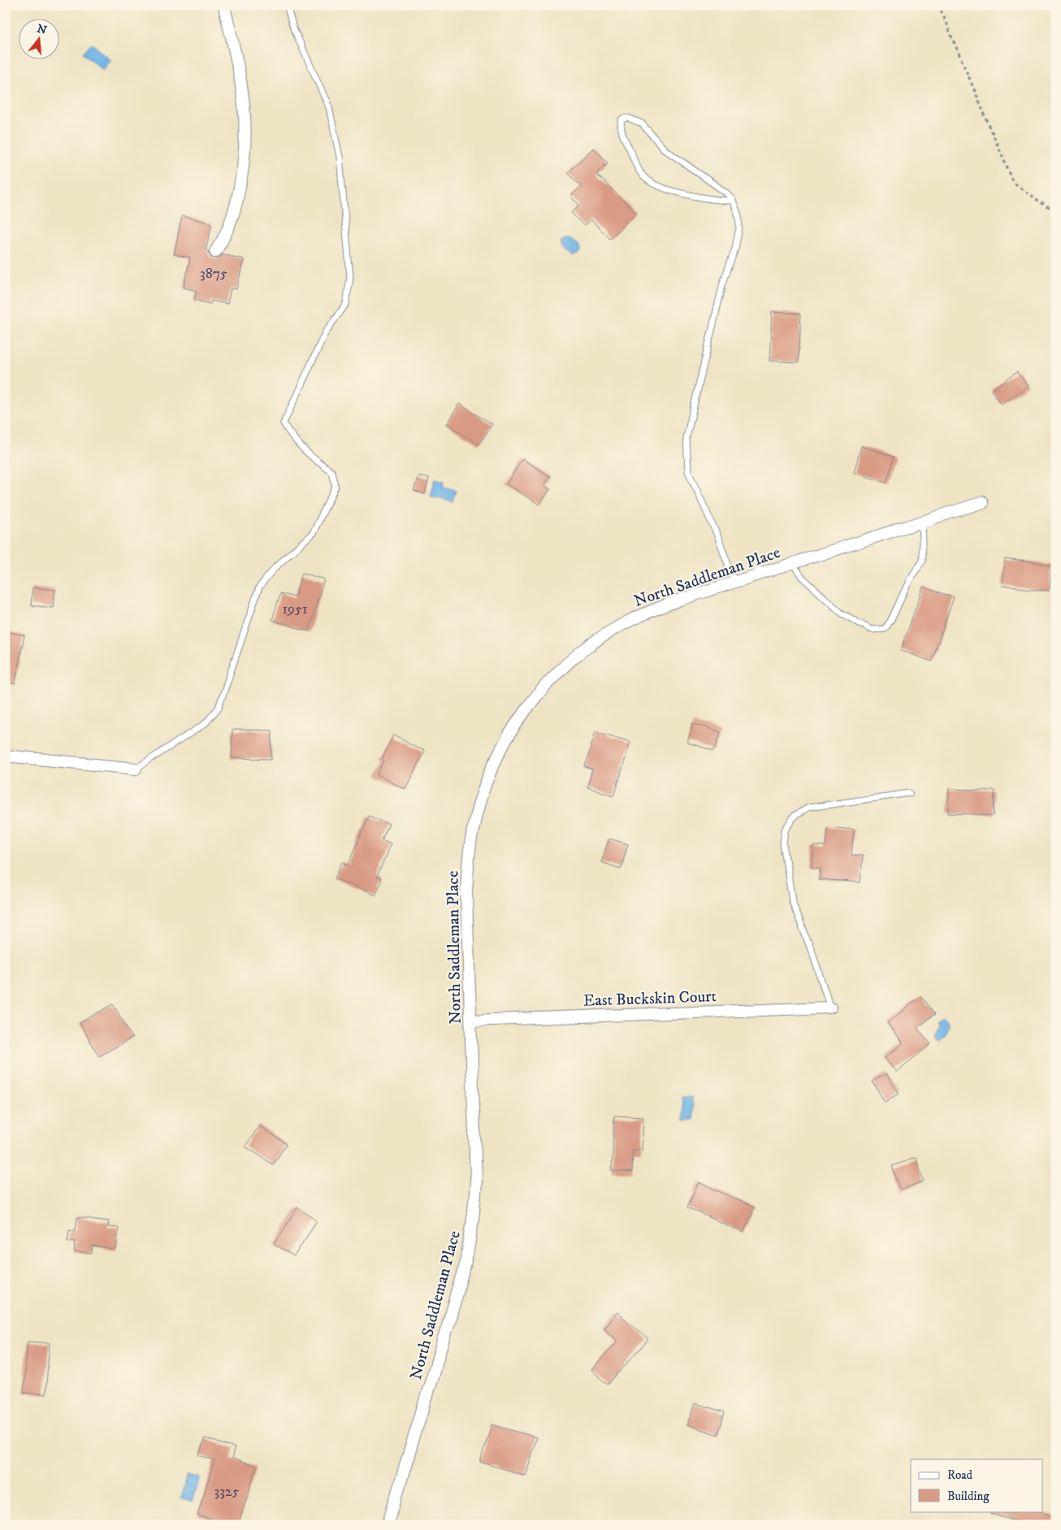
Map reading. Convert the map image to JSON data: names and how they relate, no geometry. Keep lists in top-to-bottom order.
{
  "streets": {
    "street": ["North Saddleman Place", "East Buckskin Court"]
  },
  "crossings": [
    ["North Saddleman Place", "East Buckskin Court"]
  ],
  "house_numbers": ["3875", "1951", "3325"],
  "legend": ["Road", "Building"],
  "north": "top"
}
